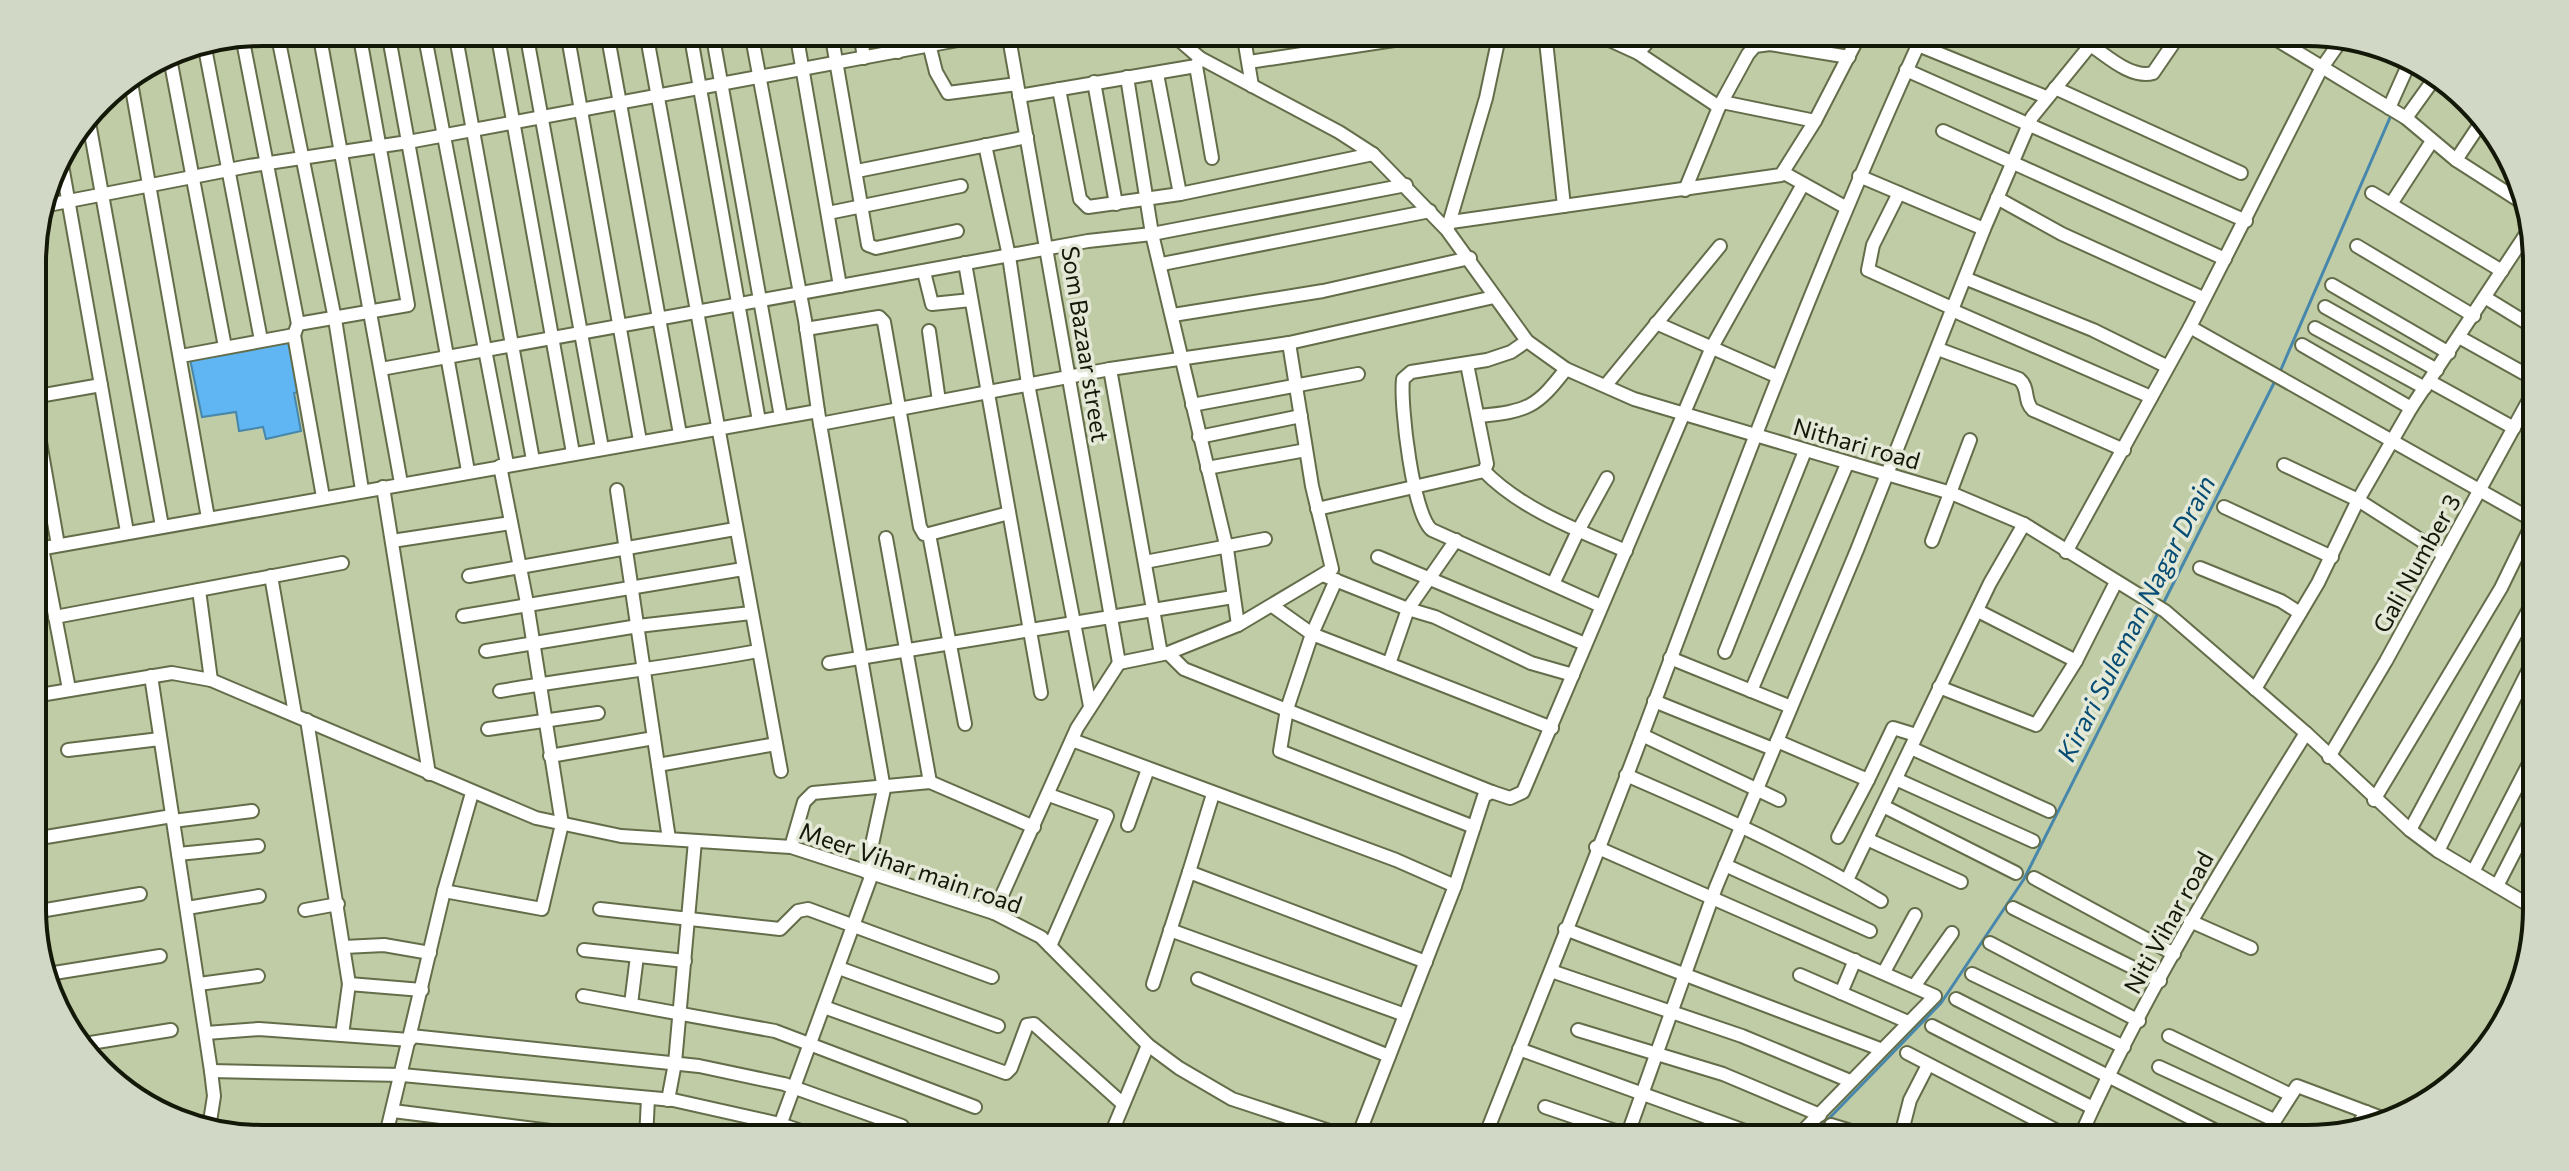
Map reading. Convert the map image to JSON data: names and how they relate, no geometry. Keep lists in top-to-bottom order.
{
  "streets": {
    "street": [
      "Som Bazaar street",
      "Nithari road",
      "Gali Number 3",
      "Meer Vihar main road",
      "Niti Vihar road"
    ]
  },
  "crossings": [
    ["Nithari road", "Gali Number 3"],
    ["Nithari road", "Niti Vihar road"]
  ],
  "water": ["Kirari Suleman Nagar Drain"]
}
